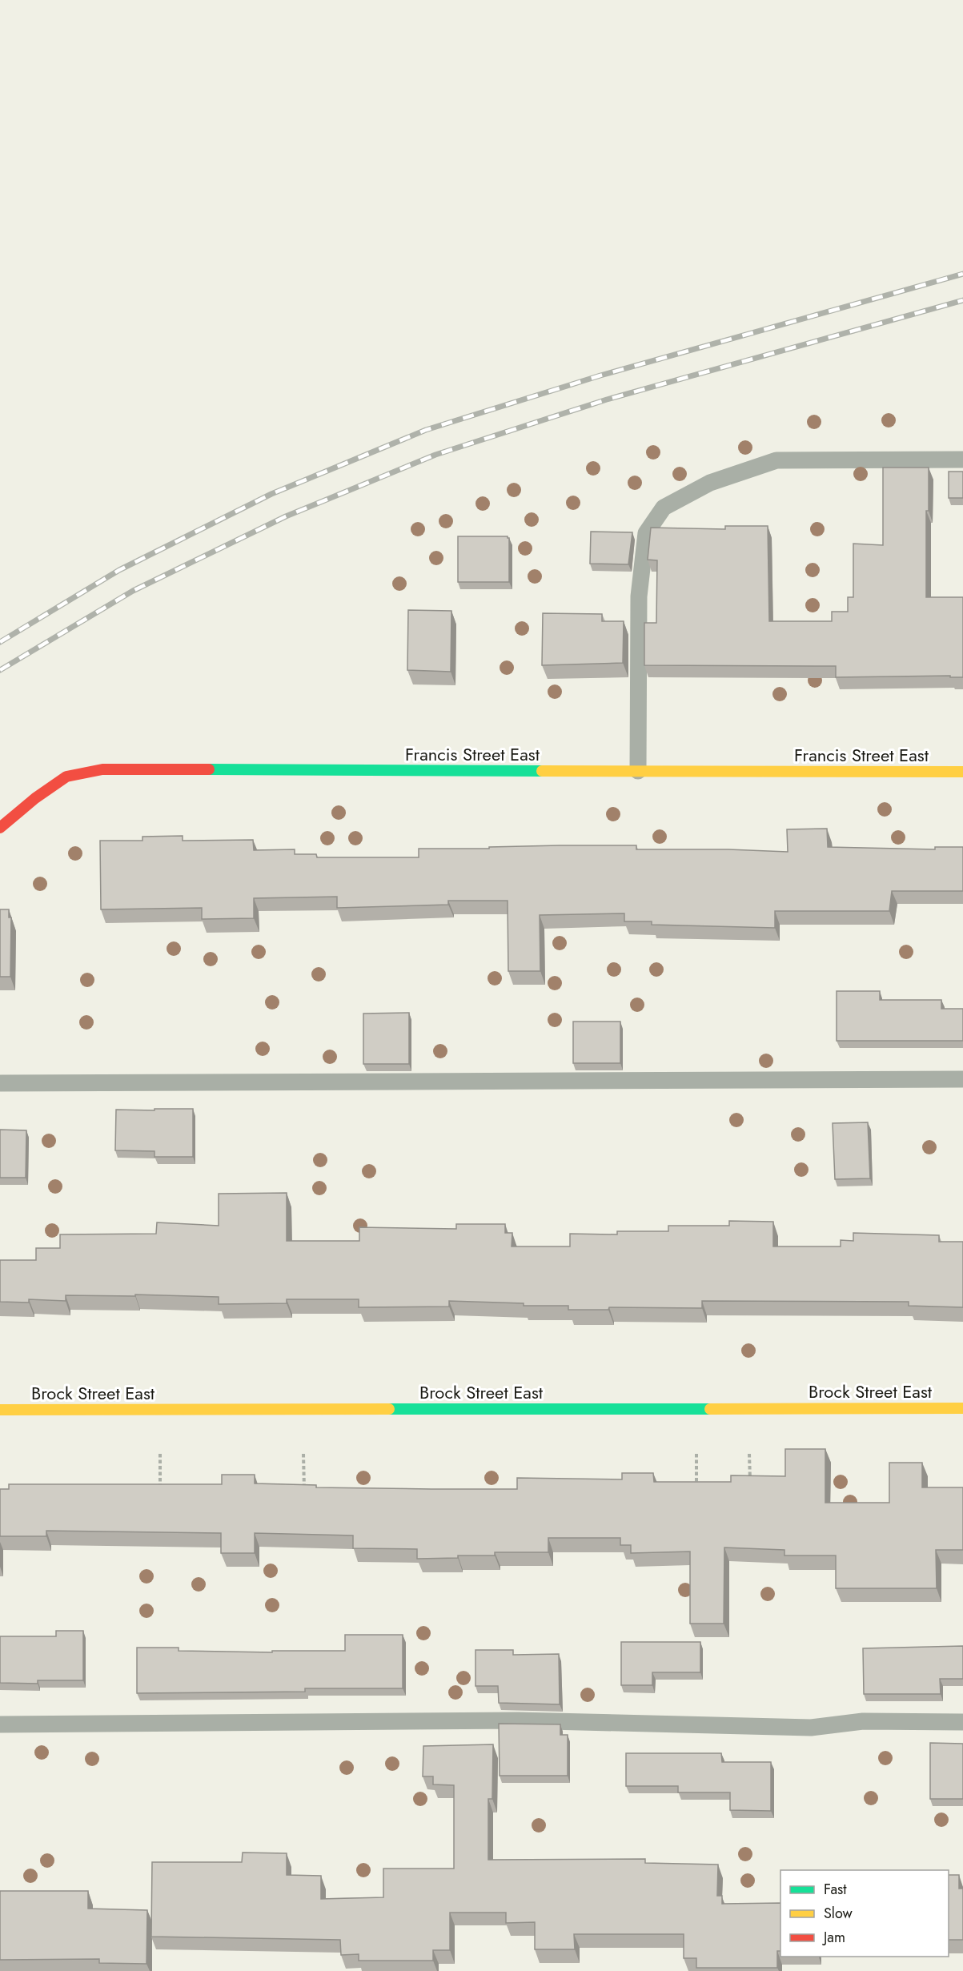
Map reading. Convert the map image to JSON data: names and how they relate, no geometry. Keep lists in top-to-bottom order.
{
  "streets": {
    "street": ["Francis Street East", "Brock Street East"]
  },
  "legend": ["Fast", "Slow", "Jam"]
}
